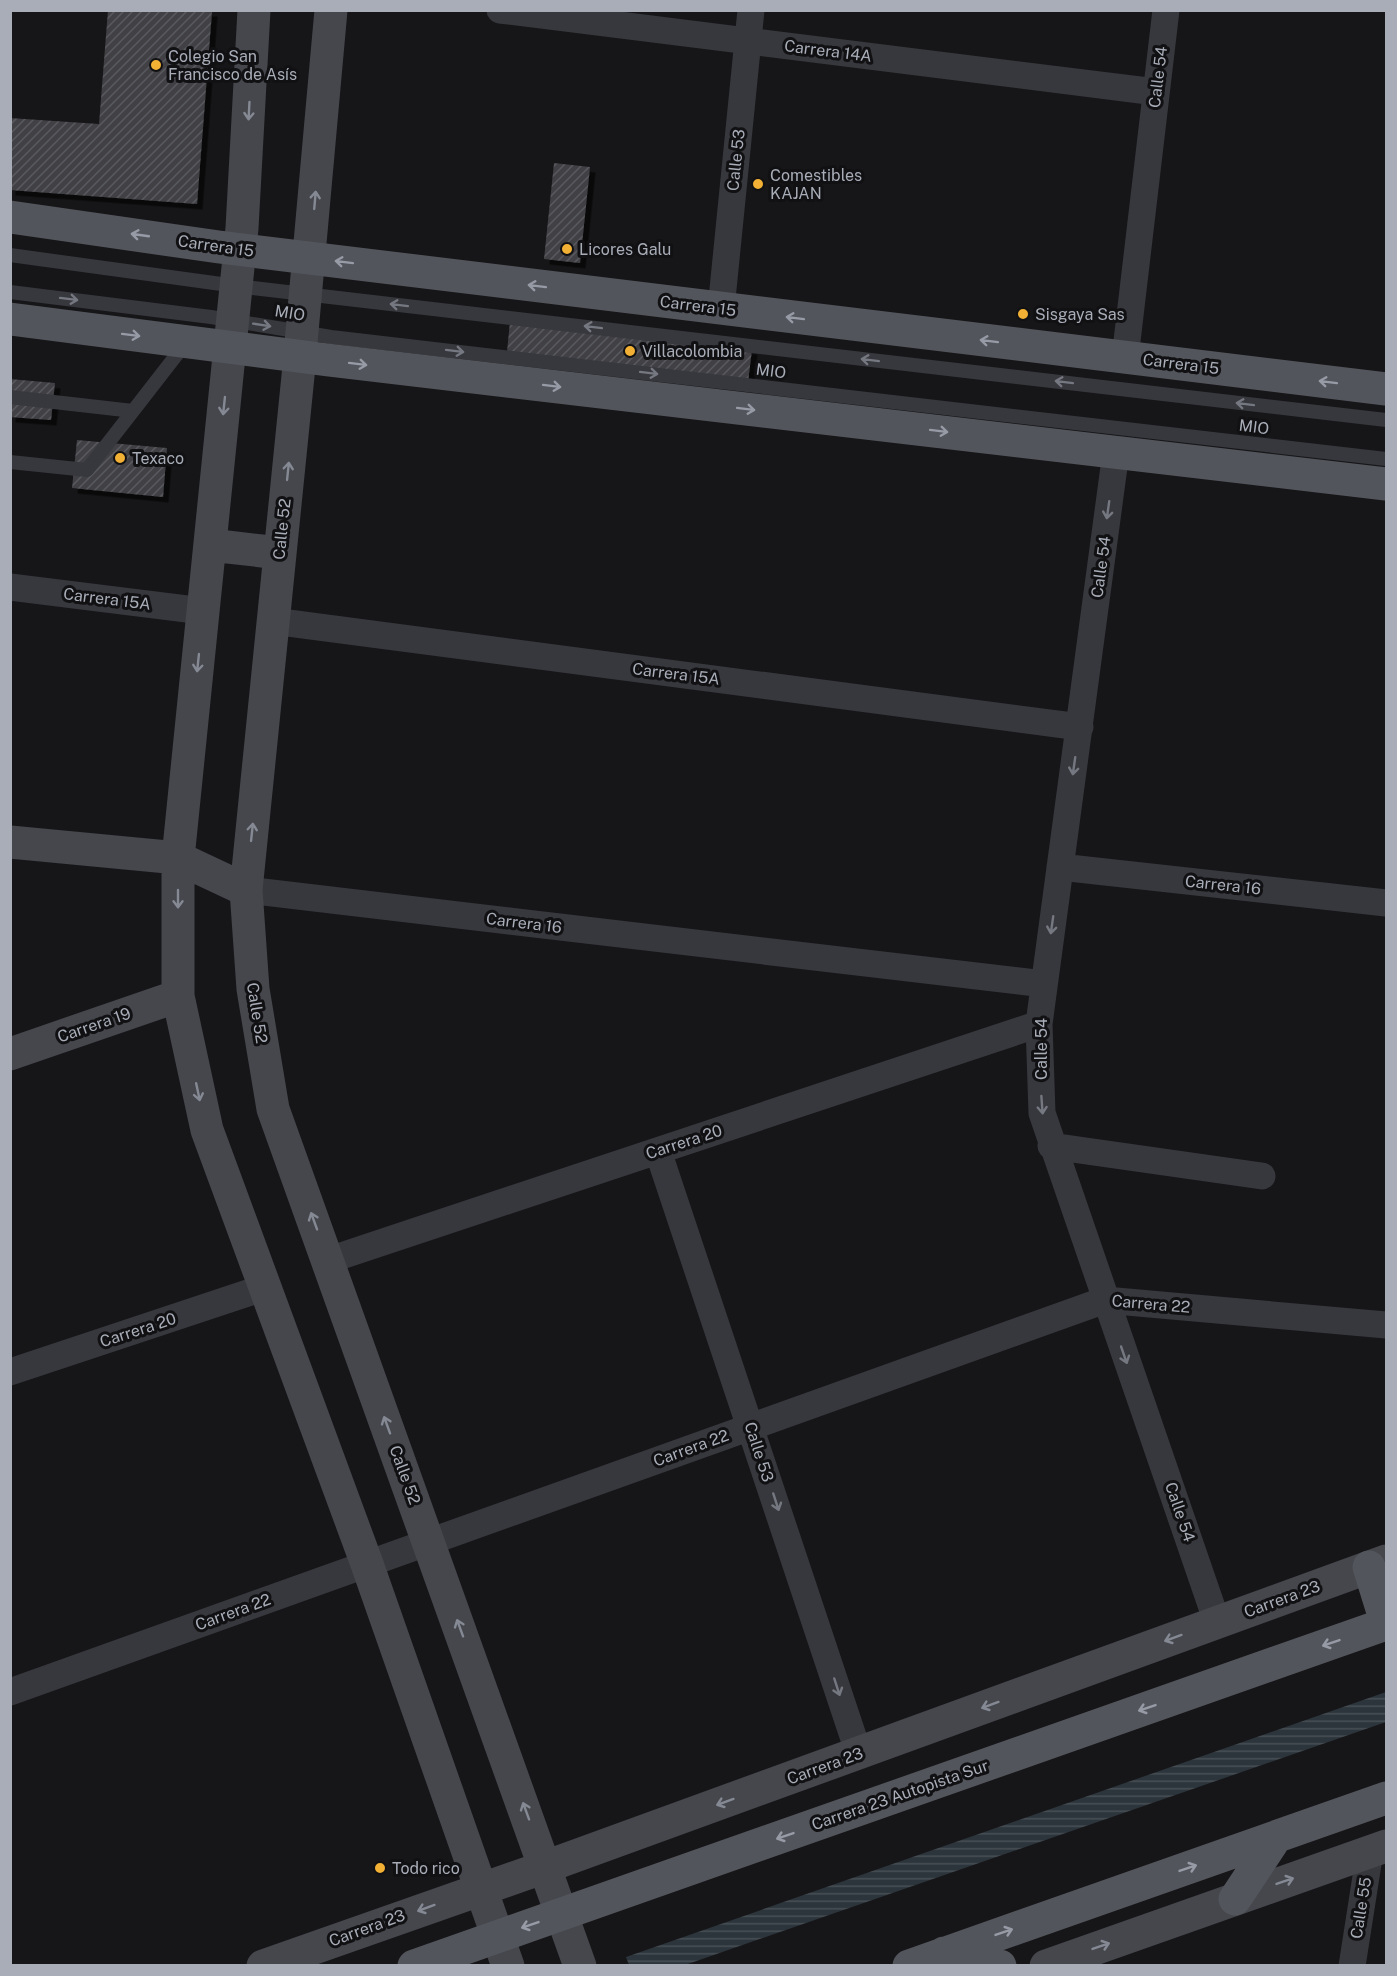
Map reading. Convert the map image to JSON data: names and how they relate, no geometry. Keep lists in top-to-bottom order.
{
  "streets": {
    "main road": ["Carrera 15", "Carrera 23 Autopista Sur"],
    "street": [
      "Carrera 14A",
      "Calle 54",
      "Calle 53",
      "Calle 52",
      "Carrera 15A",
      "Carrera 16",
      "Carrera 19",
      "Carrera 20",
      "Carrera 22",
      "Carrera 23",
      "Calle 55"
    ],
    "lane": ["MIO"]
  },
  "crossings": [
    ["Carrera 14A", "Calle 54"],
    ["Carrera 14A", "Calle 53"],
    ["Calle 54", "Carrera 15"],
    ["Calle 54", "Carrera 15A"],
    ["Calle 54", "Carrera 16"],
    ["Calle 54", "Carrera 20"],
    ["Calle 54", "Carrera 22"],
    ["Calle 54", "Carrera 23"],
    ["Calle 53", "Carrera 15"],
    ["Calle 53", "Carrera 20"],
    ["Calle 53", "Carrera 22"],
    ["Calle 53", "Carrera 23"],
    ["Carrera 15", "Calle 52"],
    ["MIO", "Calle 52"],
    ["Calle 52", "Carrera 15A"],
    ["Calle 52", "Carrera 16"],
    ["Calle 52", "Carrera 20"],
    ["Calle 52", "Carrera 22"],
    ["Calle 52", "Carrera 23"],
    ["Calle 52", "Carrera 23 Autopista Sur"]
  ],
  "one_way": ["Calle 54", "Calle 53", "Carrera 23"],
  "places": [
    "Colegio San Francisco de Asís",
    "Comestibles KAJAN",
    "Licores Galu",
    "Sisgaya Sas",
    "Villacolombia",
    "Texaco",
    "Todo rico"
  ]
}
